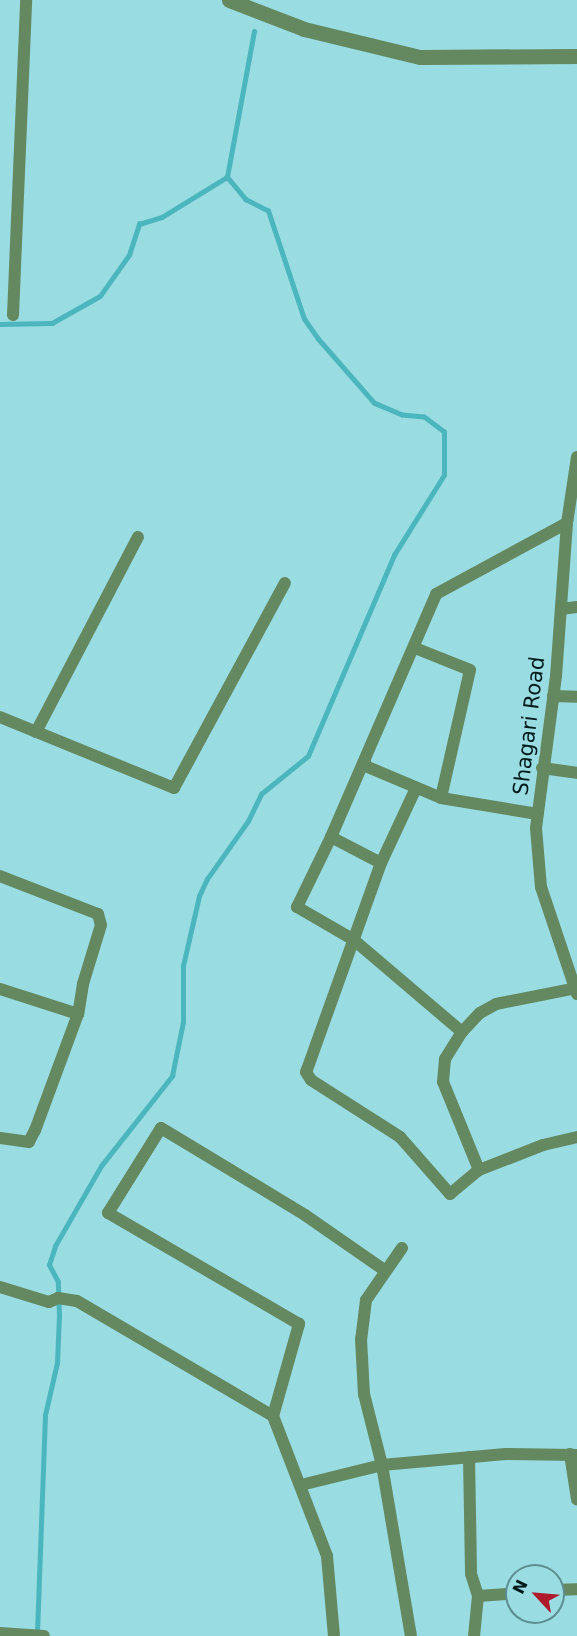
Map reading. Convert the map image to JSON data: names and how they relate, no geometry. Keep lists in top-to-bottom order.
{
  "streets": {
    "street": ["Shagari Road"]
  },
  "north": "top left"
}
